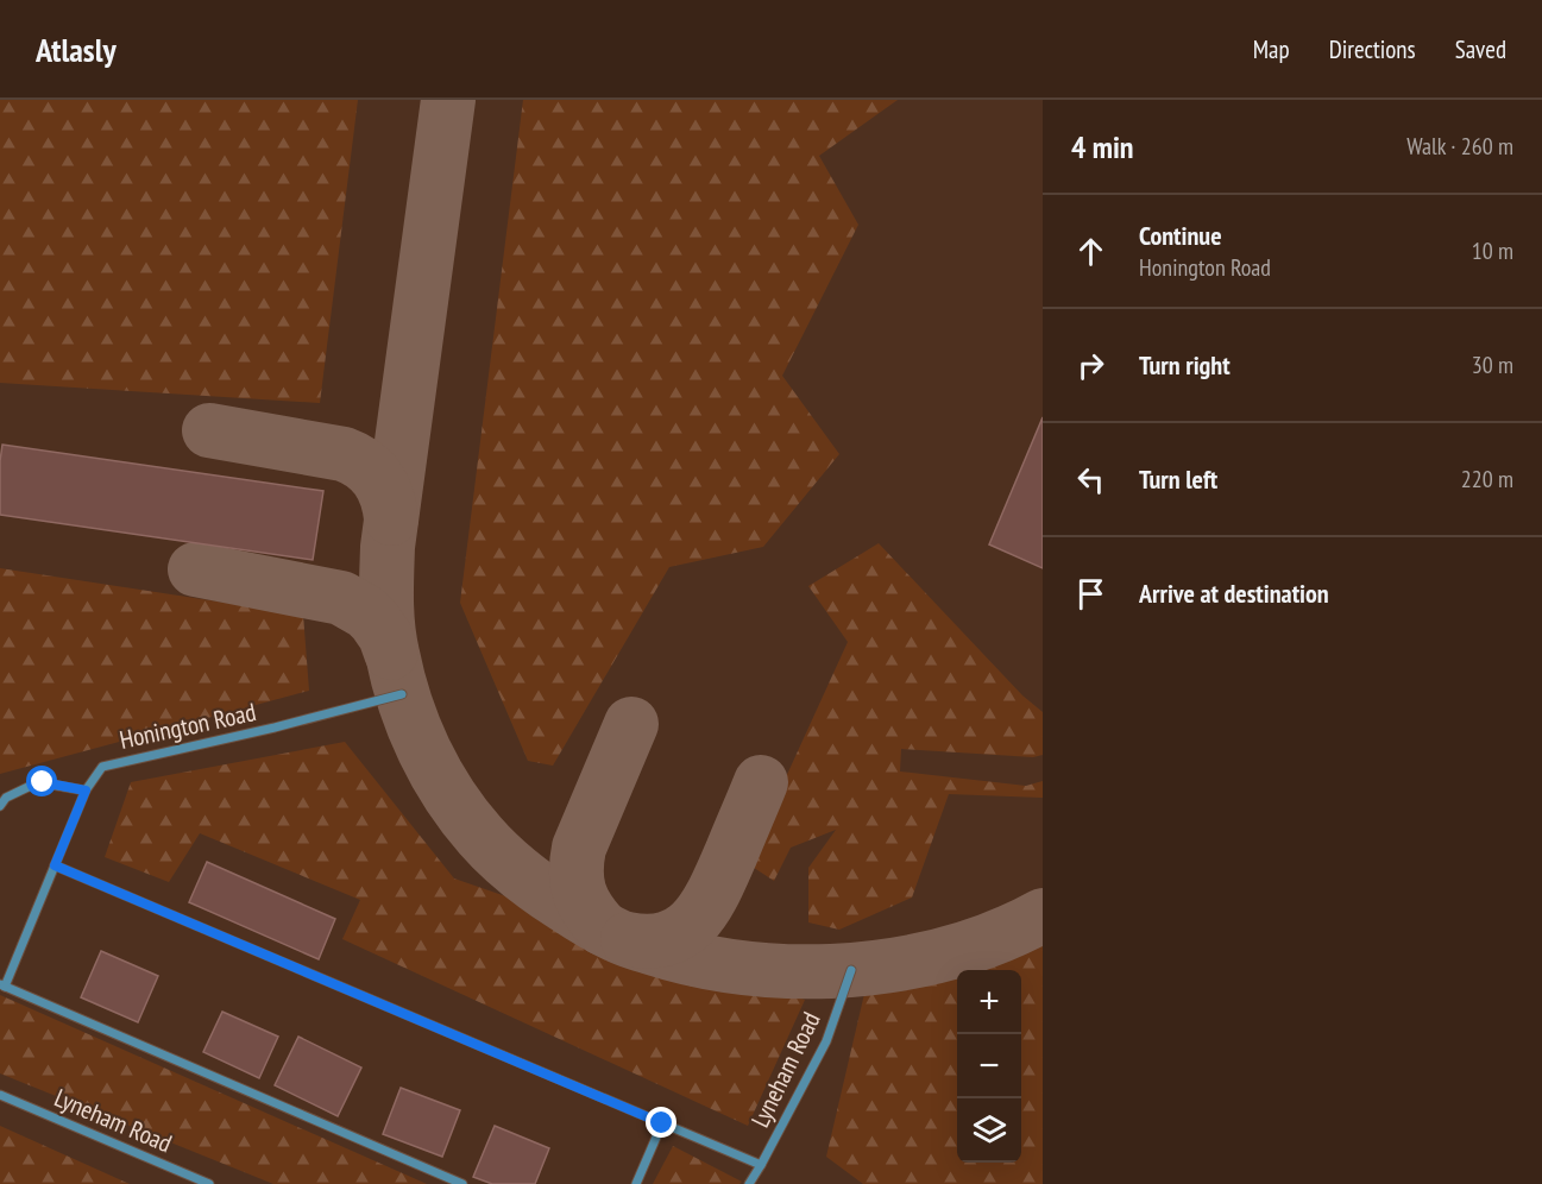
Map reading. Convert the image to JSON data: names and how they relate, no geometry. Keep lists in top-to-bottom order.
{
  "streets": {
    "lane": ["Honington Road", "Lyneham Road"]
  },
  "page": {
    "header": "Atlasly",
    "nav": ["Map", "Directions", "Saved"],
    "heading": ["4 min", "Walk · 260 m"],
    "list": [
      ["Continue", "Honington Road", "10 m"],
      ["Turn right", "30 m"],
      ["Turn left", "220 m"],
      "Arrive at destination"
    ],
    "map_buttons": ["+", "−"]
  }
}
